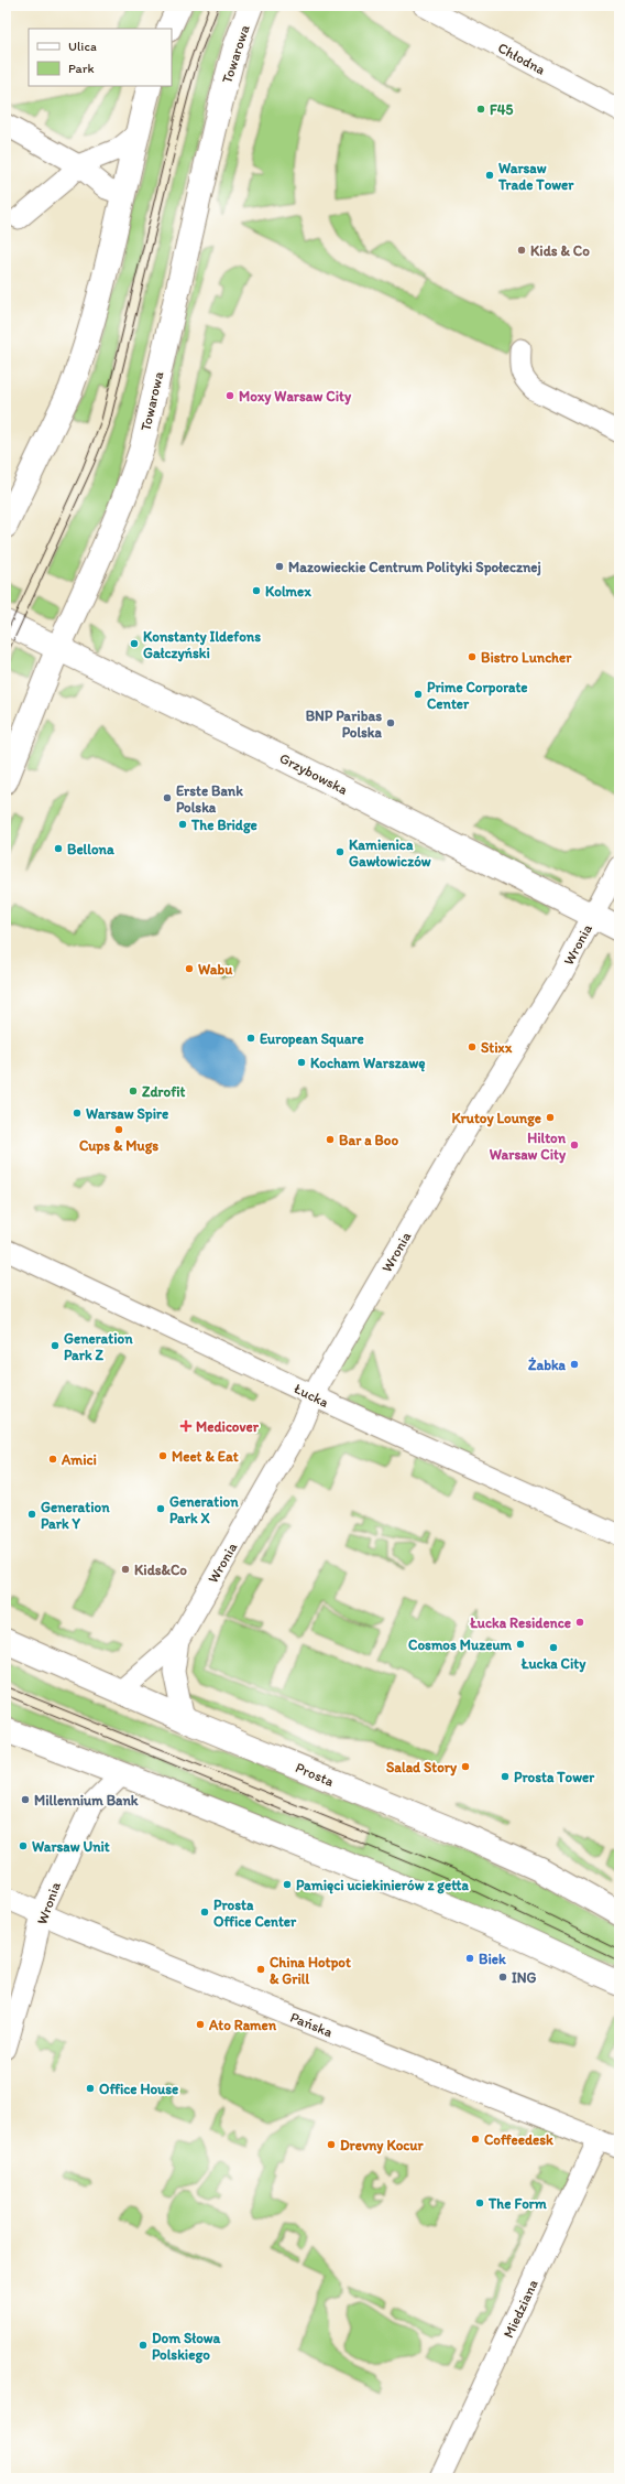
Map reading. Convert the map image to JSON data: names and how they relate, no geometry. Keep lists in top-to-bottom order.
{
  "streets": {
    "main road": ["Towarowa", "Grzybowska", "Prosta"],
    "street": [
      "Chłodna",
      "Wronia",
      "Łucka",
      "Pańska",
      "Miedziana"
    ]
  },
  "crossings": [
    ["Towarowa", "Grzybowska"],
    ["Grzybowska", "Wronia"],
    ["Wronia", "Łucka"],
    ["Wronia", "Prosta"],
    ["Wronia", "Pańska"],
    ["Pańska", "Miedziana"]
  ],
  "places": {
    "other": [
      "F45",
      "Warsaw Trade Tower",
      "Kids & Co",
      "Moxy Warsaw City",
      "Mazowieckie Centrum Polityki Społecznej",
      "Kolmex",
      "Konstanty Ildefons Gałczyński",
      "Bistro Luncher",
      "Prime Corporate Center",
      "BNP Paribas Polska",
      "Erste Bank Polska",
      "The Bridge",
      "Bellona",
      "Kamienica Gawłowiczów",
      "Wabu",
      "European Square",
      "Stixx",
      "Kocham Warszawę",
      "Zdrofit",
      "Warsaw Spire",
      "Krutoy Lounge",
      "Cups & Mugs",
      "Bar a Boo",
      "Hilton Warsaw City",
      "Generation Park Z",
      "Żabka",
      "Meet & Eat",
      "Amici",
      "Generation Park X",
      "Generation Park Y",
      "Kids&Co",
      "Łucka Residence",
      "Cosmos Muzeum",
      "Łucka City",
      "Salad Story",
      "Prosta Tower",
      "Millennium Bank",
      "Warsaw Unit",
      "Pamięci uciekinierów z getta",
      "Prosta Office Center",
      "Biek",
      "China Hotpot & Grill",
      "ING",
      "Ato Ramen",
      "Office House",
      "Coffeedesk",
      "Drevny Kocur",
      "The Form",
      "Dom Słowa Polskiego"
    ],
    "health": ["Medicover"]
  },
  "legend": ["Ulica", "Park"]
}
